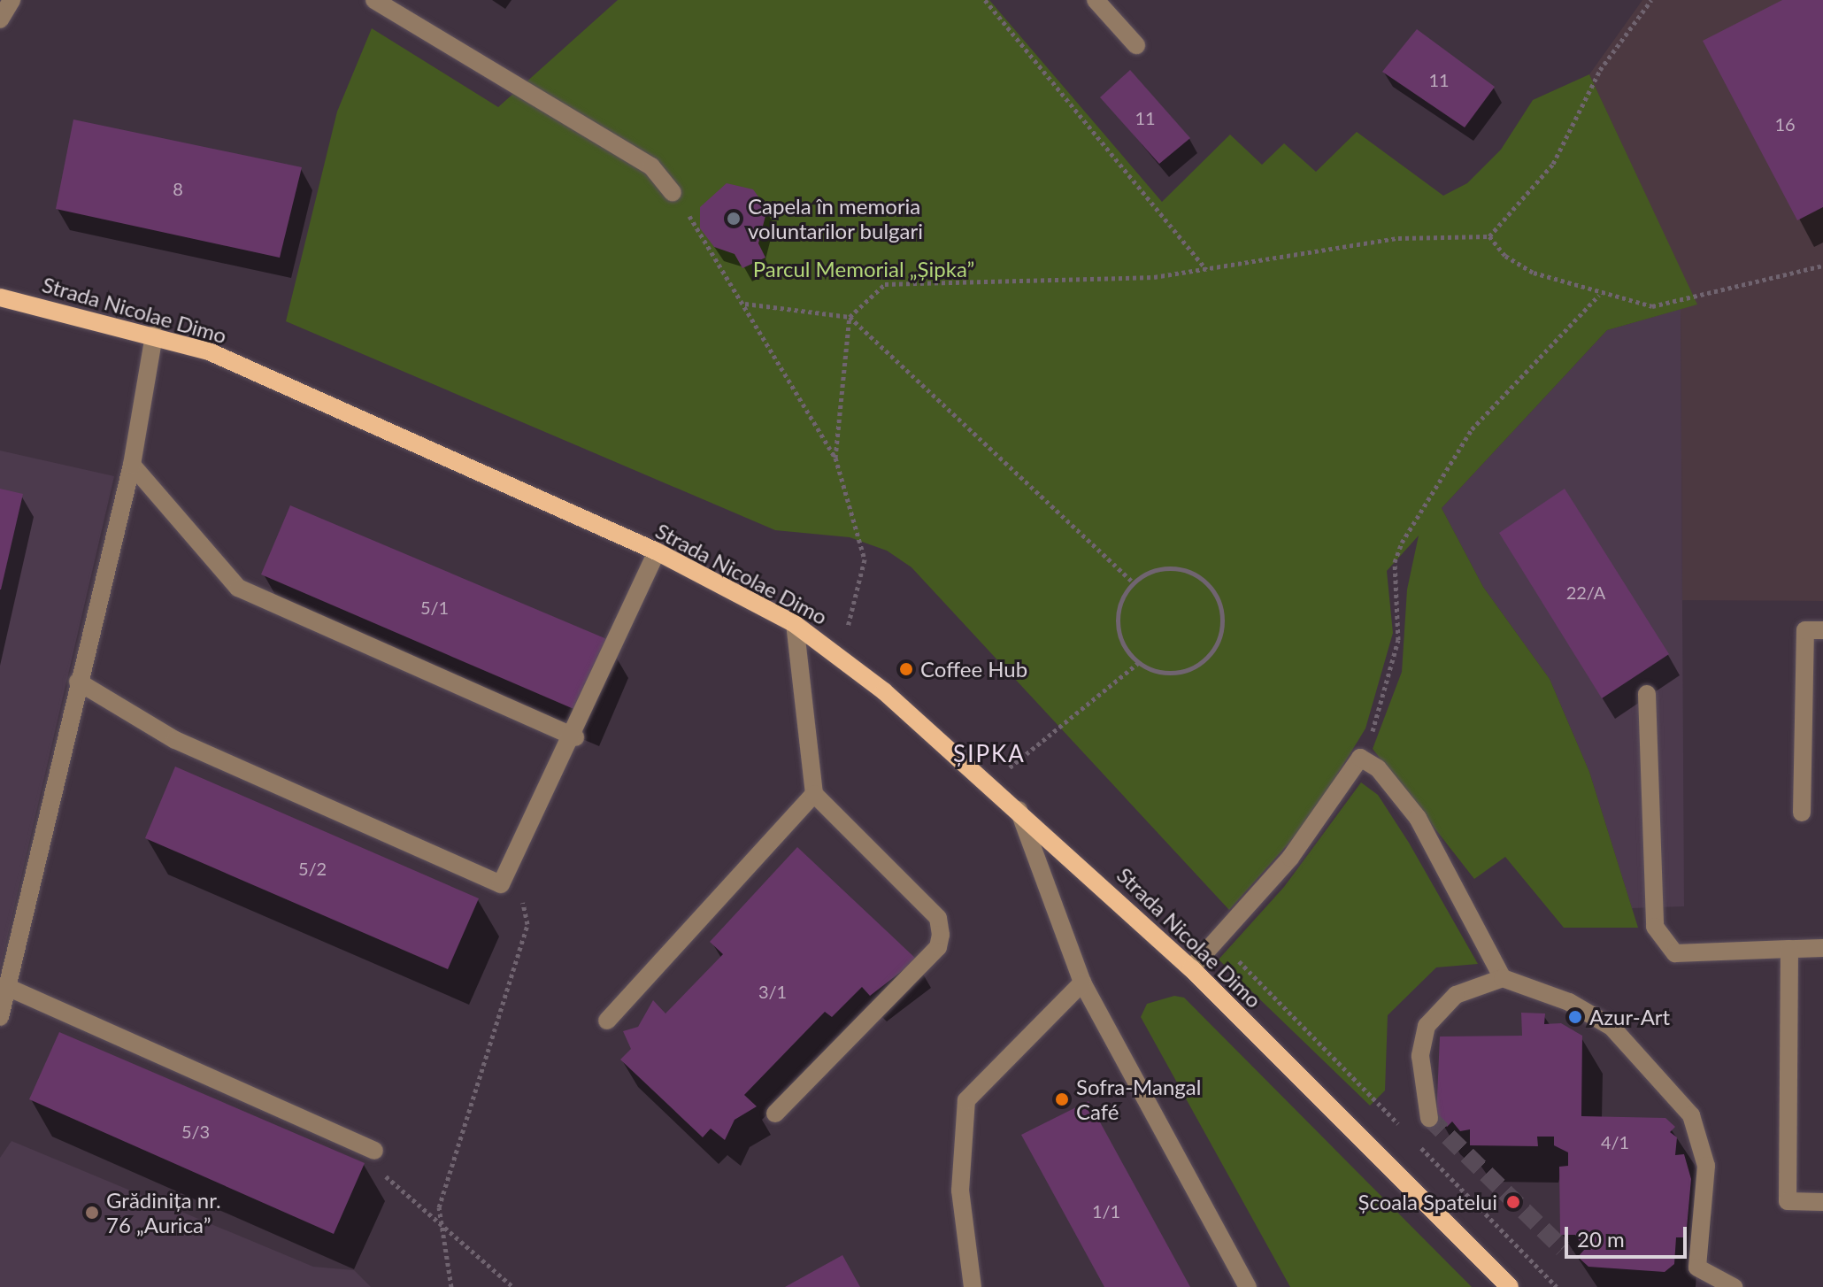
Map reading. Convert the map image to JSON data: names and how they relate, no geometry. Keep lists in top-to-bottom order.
{
  "streets": {
    "main road": ["Strada Nicolae Dimo"]
  },
  "districts": ["ȘIPKA"],
  "parks": ["Parcul Memorial „Șipka”"],
  "places": [
    "Capela în memoria voluntarilor bulgari",
    "Coffee Hub",
    "Azur-Art",
    "Sofra-Mangal Café",
    "Școala Spatelui",
    "Grădinița nr. 76 „Aurica”"
  ],
  "house_numbers": [
    "11",
    "11",
    "16",
    "8",
    "22/A",
    "5/1",
    "5/2",
    "3/1",
    "5/3",
    "4/1",
    "1/1"
  ],
  "scale_bar": "20 m"
}
